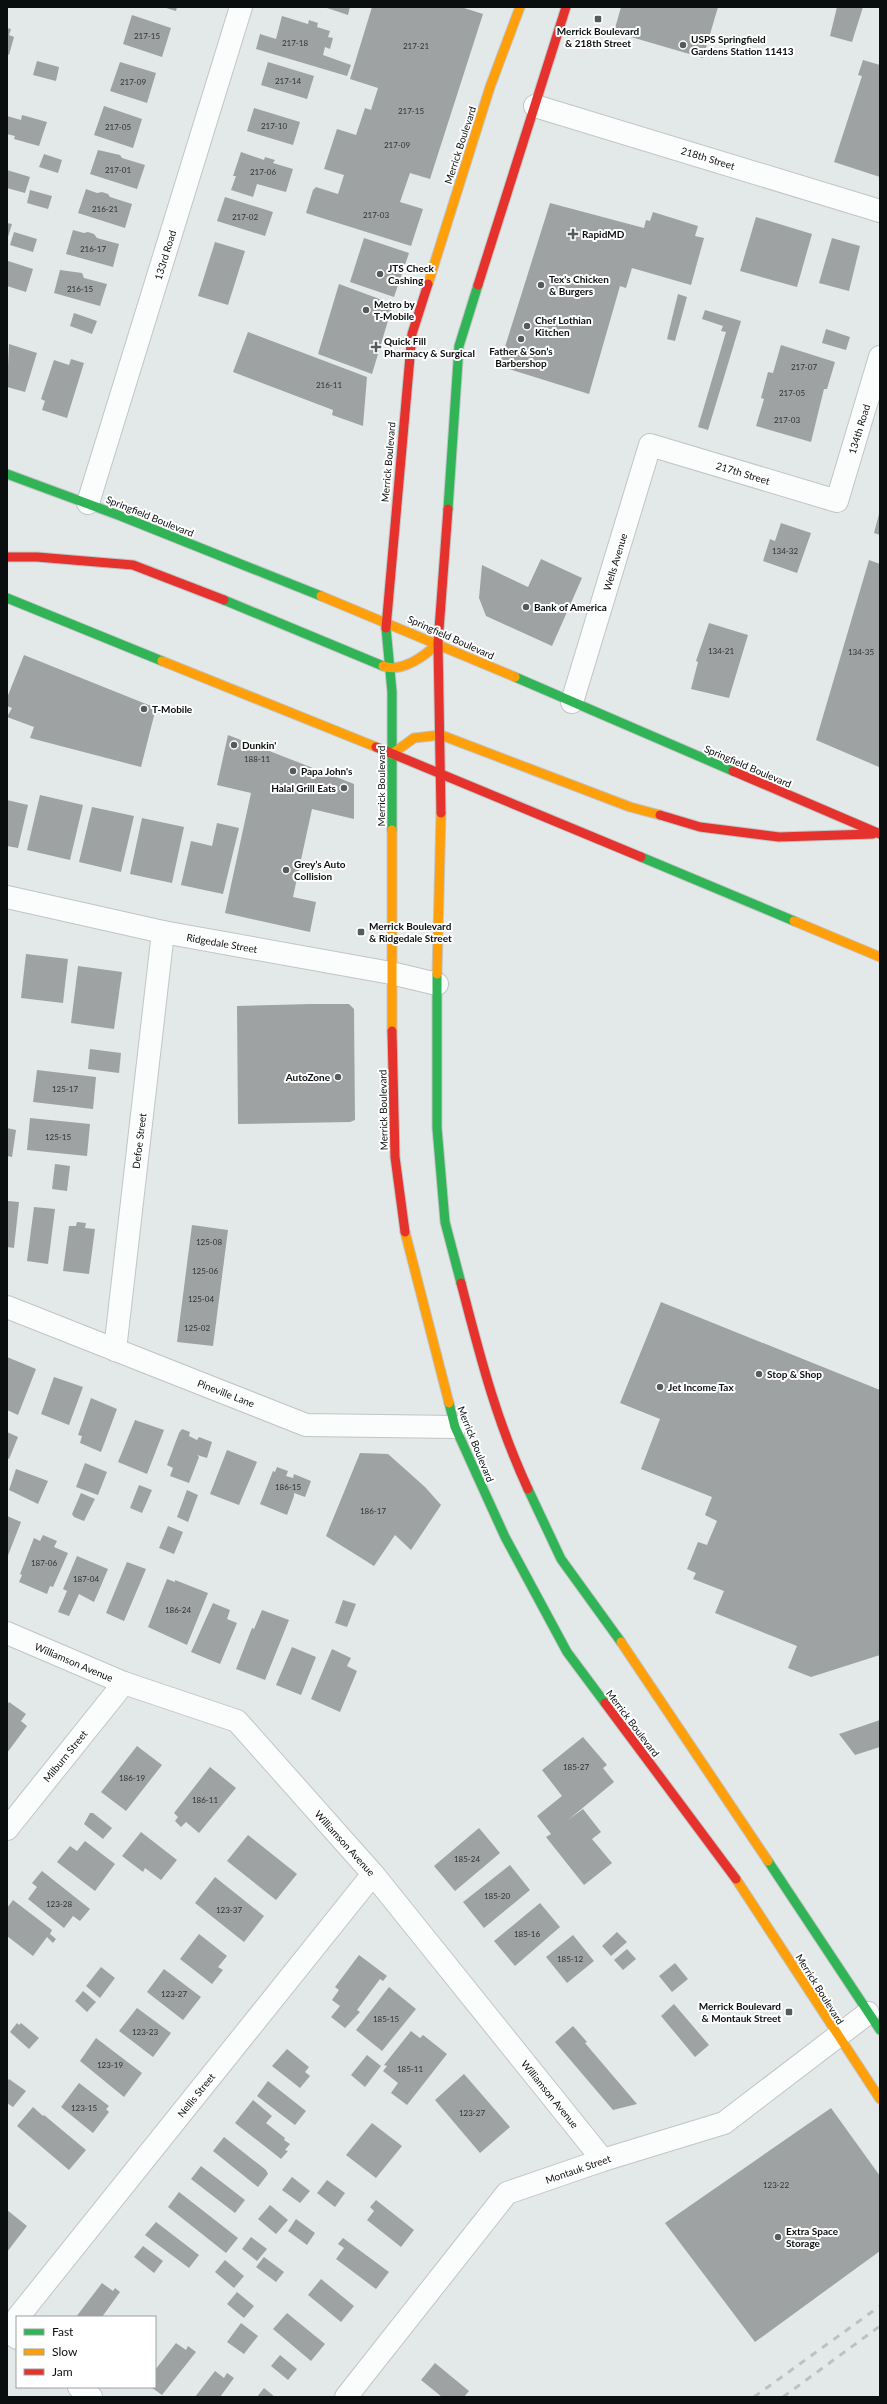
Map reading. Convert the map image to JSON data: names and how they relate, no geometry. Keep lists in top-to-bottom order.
{
  "streets": {
    "main road": ["Merrick Boulevard", "Springfield Boulevard"],
    "street": [
      "218th Street",
      "133rd Road",
      "134th Road",
      "217th Street",
      "Wells Avenue",
      "Ridgedale Street",
      "Defoe Street",
      "Pineville Lane",
      "Williamson Avenue",
      "Milburn Street",
      "Nellis Street",
      "Montauk Street"
    ]
  },
  "crossings": [
    ["Merrick Boulevard", "Springfield Boulevard"],
    ["Merrick Boulevard", "Ridgedale Street"],
    ["Merrick Boulevard", "Pineville Lane"],
    ["Merrick Boulevard", "Montauk Street"],
    ["133rd Road", "Springfield Boulevard"],
    ["134th Road", "217th Street"],
    ["217th Street", "Wells Avenue"],
    ["Springfield Boulevard", "Wells Avenue"],
    ["Ridgedale Street", "Defoe Street"],
    ["Defoe Street", "Pineville Lane"],
    ["Williamson Avenue", "Milburn Street"],
    ["Williamson Avenue", "Nellis Street"],
    ["Williamson Avenue", "Montauk Street"]
  ],
  "places": {
    "transit": ["Merrick Boulevard & 218th Street", "Merrick Boulevard & Ridgedale Street", "Merrick Boulevard & Montauk Street"],
    "other": [
      "USPS Springfield Gardens Station 11413",
      "JTS Check Cashing",
      "Tex's Chicken & Burgers",
      "Metro by T-Mobile",
      "Chef Lothian Kitchen",
      "Father & Son’s Barbershop",
      "Bank of America",
      "T-Mobile",
      "Dunkin'",
      "Papa John's",
      "Halal Grill Eats",
      "Grey’s Auto Collision",
      "AutoZone",
      "Stop & Shop",
      "Jet Income Tax",
      "Extra Space Storage"
    ],
    "health": ["RapidMD", "Quick Fill Pharmacy & Surgical"]
  },
  "house_numbers": [
    "217-15",
    "217-18",
    "217-21",
    "217-14",
    "217-09",
    "217-15",
    "217-10",
    "217-05",
    "217-09",
    "217-01",
    "217-06",
    "216-21",
    "217-03",
    "217-02",
    "216-17",
    "216-15",
    "217-07",
    "216-11",
    "217-05",
    "217-03",
    "134-32",
    "134-21",
    "134-35",
    "188-11",
    "125-17",
    "125-15",
    "125-08",
    "125-06",
    "125-04",
    "125-02",
    "186-15",
    "186-17",
    "187-06",
    "187-04",
    "186-24",
    "185-27",
    "186-19",
    "186-11",
    "185-24",
    "185-20",
    "123-28",
    "123-37",
    "185-16",
    "185-12",
    "123-27",
    "185-15",
    "123-23",
    "123-19",
    "185-11",
    "123-15",
    "123-27",
    "123-22"
  ],
  "legend": ["Fast", "Slow", "Jam"]
}
